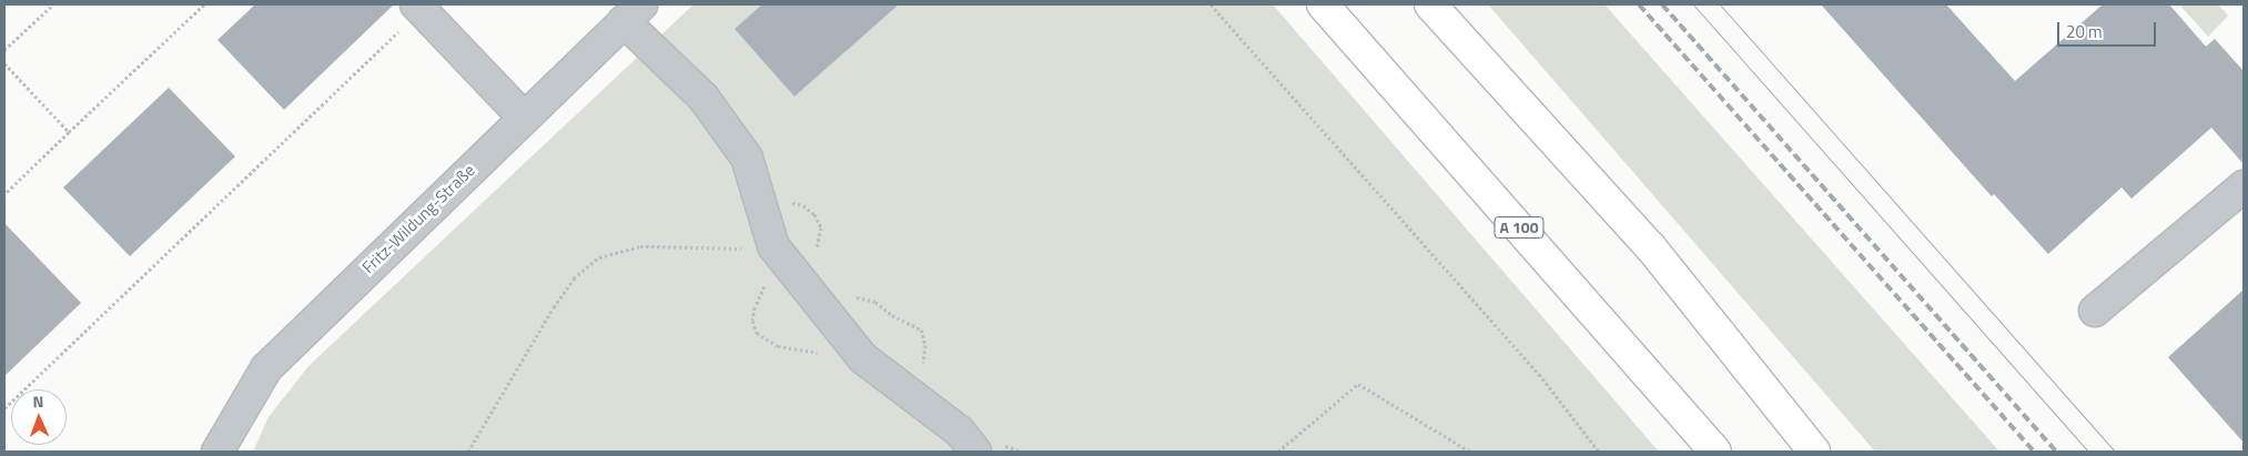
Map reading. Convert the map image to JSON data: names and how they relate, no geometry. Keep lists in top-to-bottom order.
{
  "streets": {
    "highway": ["A 100"],
    "street": ["Fritz-Wildung-Straße"]
  },
  "scale_bar": "20 m",
  "north": "top"
}
